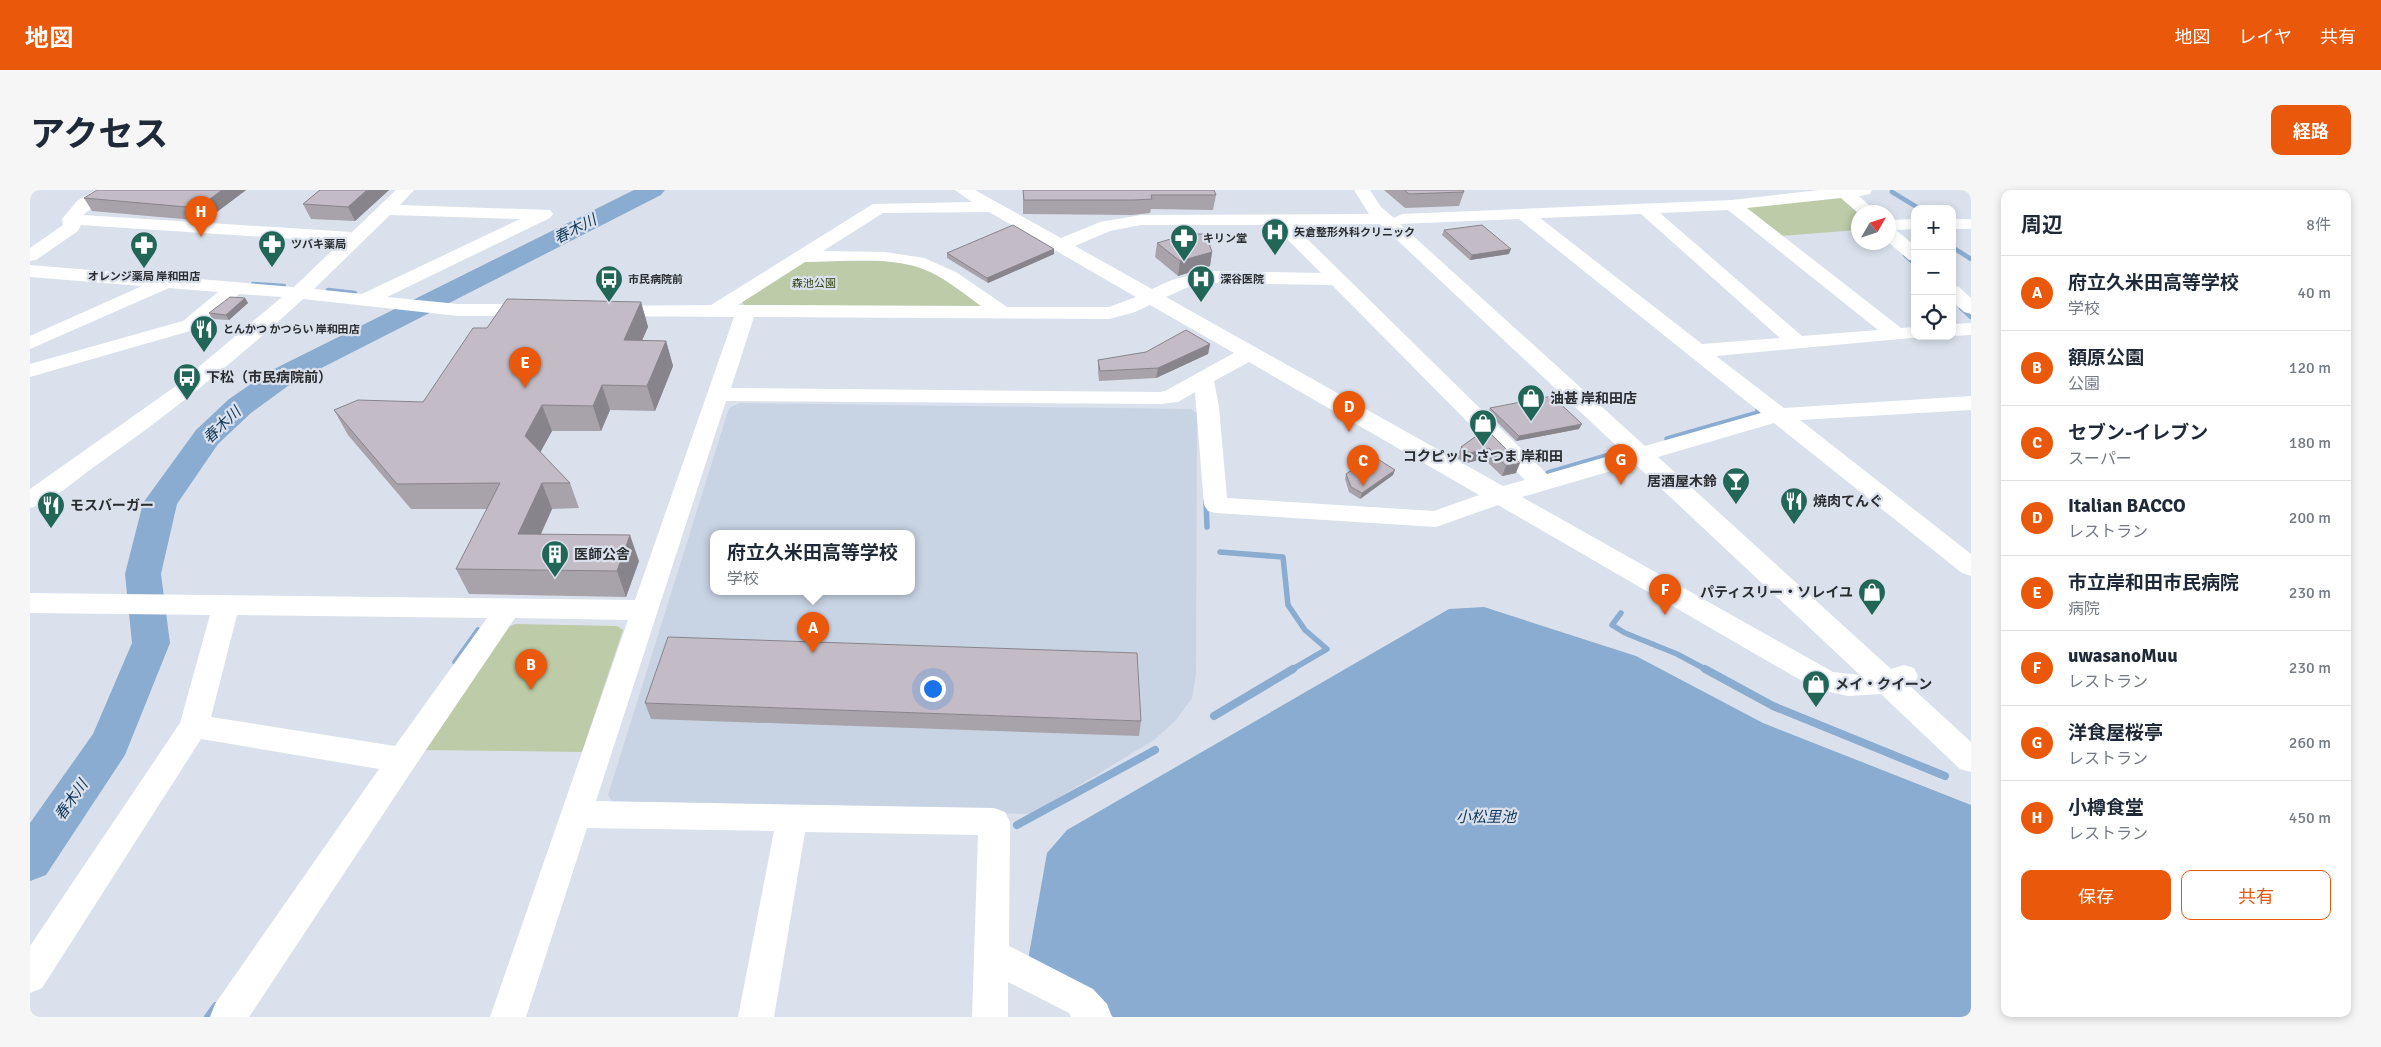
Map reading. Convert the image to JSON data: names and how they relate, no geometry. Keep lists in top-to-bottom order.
{
  "water": ["春木川", "小松里池"],
  "parks": ["森池公園"],
  "places": {
    "hospital": ["矢倉整形外科クリニック", "深谷医院"],
    "pharmacy": ["キリン堂", "ツバキ薬局", "オレンジ薬局 岸和田店"],
    "bus stop": ["市民病院前", "下松（市民病院前）"],
    "restaurant": ["とんかつ かつらい 岸和田店", "焼肉てんぐ", "モスバーガー"],
    "shop": [
      "油甚 岸和田店",
      "コクピット さつま 岸和田",
      "パティスリー・ソレイユ",
      "メイ・クイーン"
    ],
    "bar": ["居酒屋木鈴"],
    "building": ["医師公舎"]
  },
  "north": "top right",
  "page": {
    "header": "地図",
    "nav": ["地図", "レイヤ", "共有"],
    "title": "アクセス",
    "buttons": [
      "経路",
      ["保存", "共有"]
    ],
    "heading": ["周辺", "8件"],
    "pins": [
      "H",
      "E",
      "D",
      "G",
      "C",
      "F",
      "A",
      "B"
    ],
    "map_buttons": ["+", "−"],
    "list": [
      {
        "mark": "A",
        "name": "府立久米田高等学校",
        "note": "学校",
        "value": "40 m"
      },
      {
        "mark": "B",
        "name": "額原公園",
        "note": "公園",
        "value": "120 m"
      },
      {
        "mark": "C",
        "name": "セブン-イレブン",
        "note": "スーパー",
        "value": "180 m"
      },
      {
        "mark": "D",
        "name": "Italian BACCO",
        "note": "レストラン",
        "value": "200 m"
      },
      {
        "mark": "E",
        "name": "市立岸和田市民病院",
        "note": "病院",
        "value": "230 m"
      },
      {
        "mark": "F",
        "name": "uwasanoMuu",
        "note": "レストラン",
        "value": "230 m"
      },
      {
        "mark": "G",
        "name": "洋食屋桜亭",
        "note": "レストラン",
        "value": "260 m"
      },
      {
        "mark": "H",
        "name": "小樽食堂",
        "note": "レストラン",
        "value": "450 m"
      }
    ],
    "popup": ["府立久米田高等学校", "学校"]
  }
}
